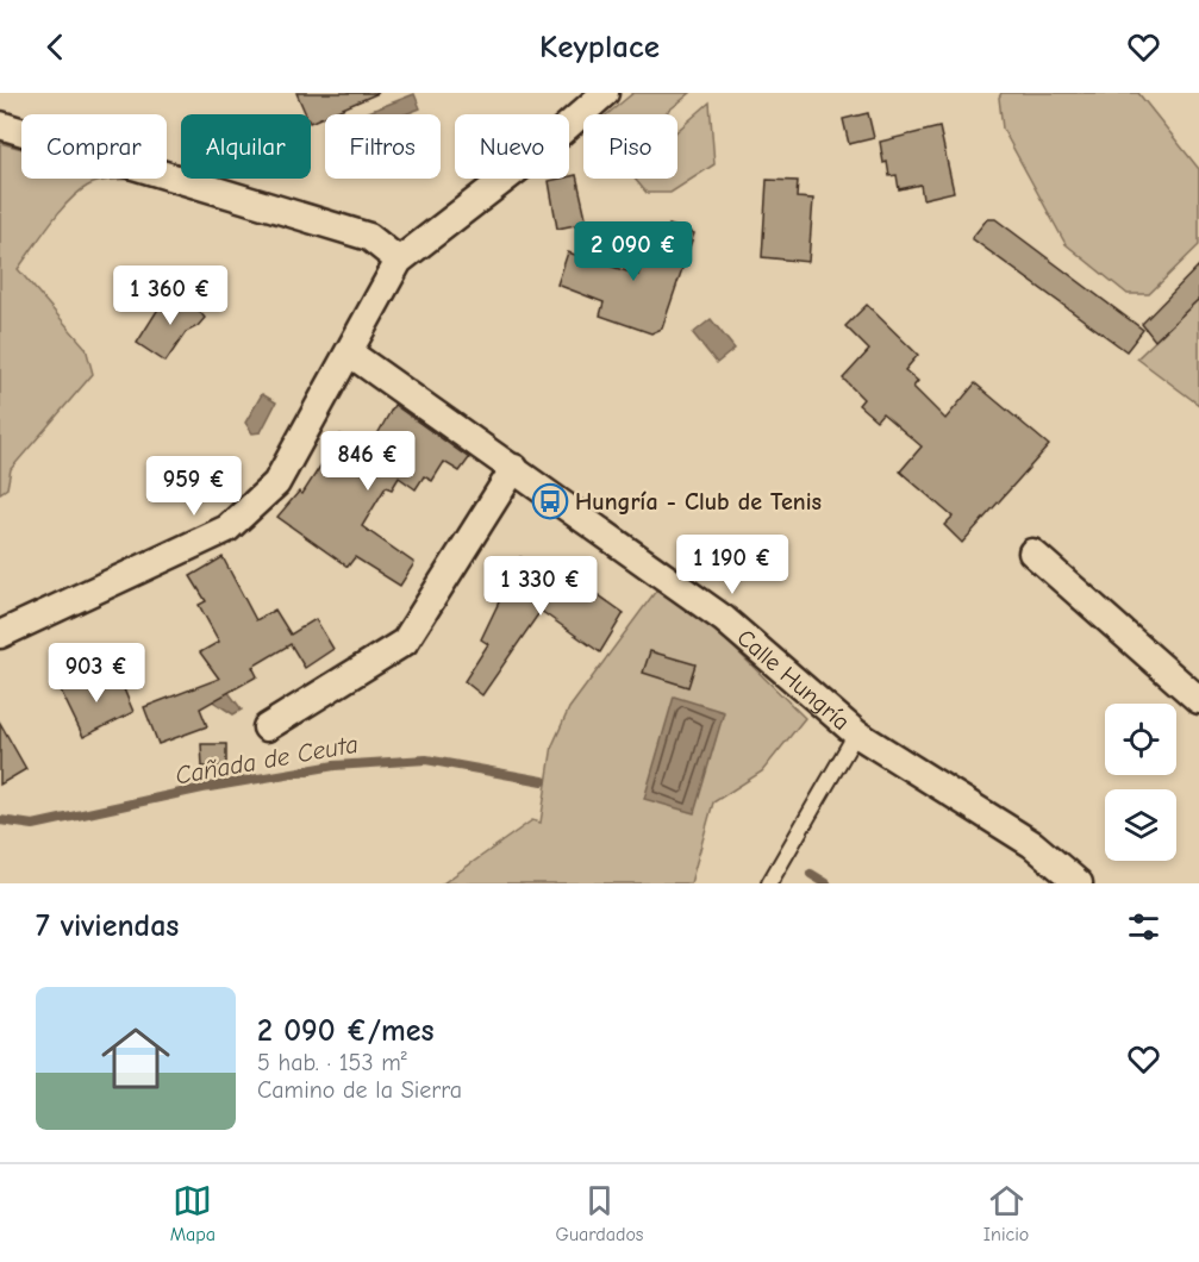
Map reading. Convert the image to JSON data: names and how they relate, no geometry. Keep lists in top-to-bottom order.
{
  "streets": {
    "street": ["Calle Hungría"]
  },
  "water": ["Cañada de Ceuta"],
  "places": {
    "bus stop": ["Hungría - Club de Tenis"]
  },
  "page": {
    "header": "Keyplace",
    "chip": [
      "Comprar",
      "Alquilar",
      "Filtros",
      "Nuevo",
      "Piso"
    ],
    "price": [
      "2 090 €",
      "1 360 €",
      "846 €",
      "959 €",
      "1 190 €",
      "1 330 €",
      "903 €"
    ],
    "heading": "7 viviendas",
    "list": [
      {
        "name": "2 090 €/mes",
        "note": "5 hab. · 153 m² · Camino de la Sierra"
      }
    ],
    "tabs": ["Mapa", "Guardados", "Inicio"]
  }
}
